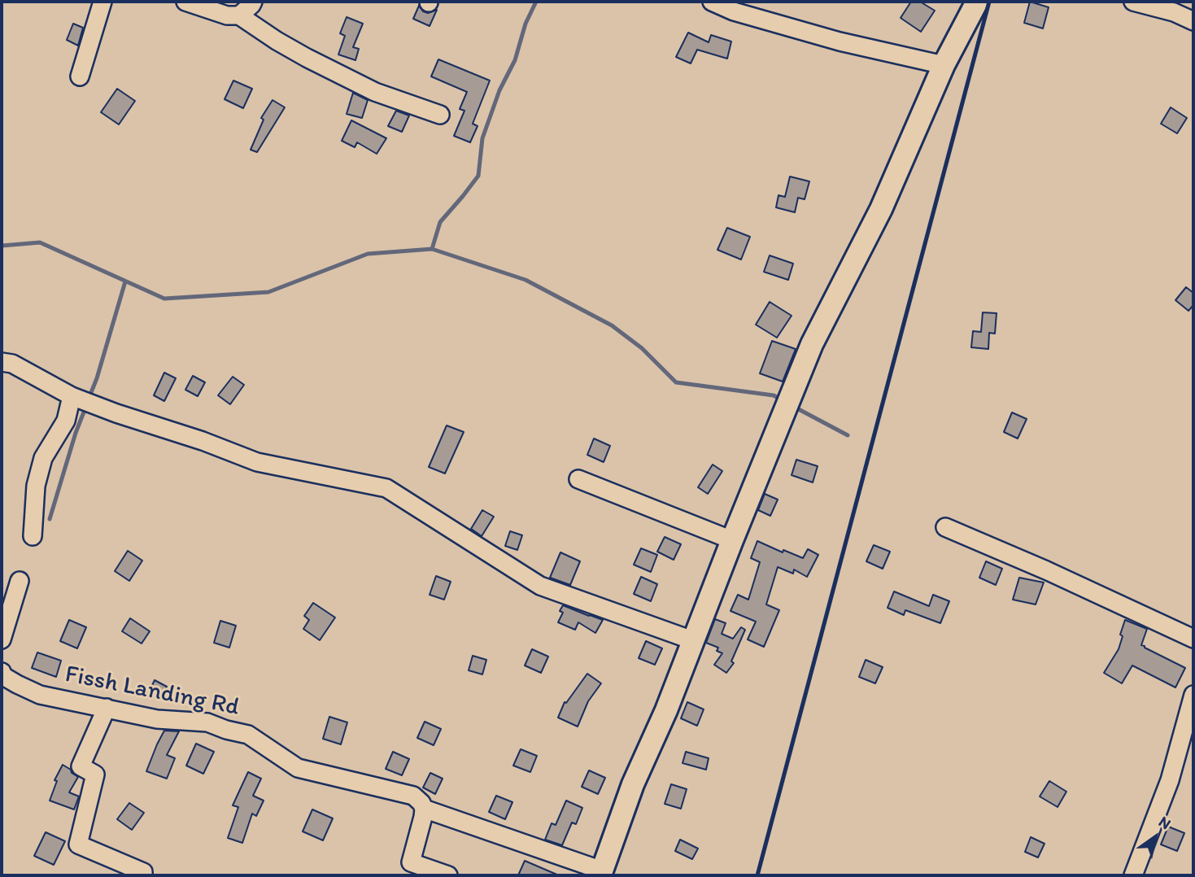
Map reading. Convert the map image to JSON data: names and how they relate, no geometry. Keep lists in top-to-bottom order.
{
  "streets": {
    "street": ["Fissh Landing Rd"]
  },
  "north": "top right"
}
